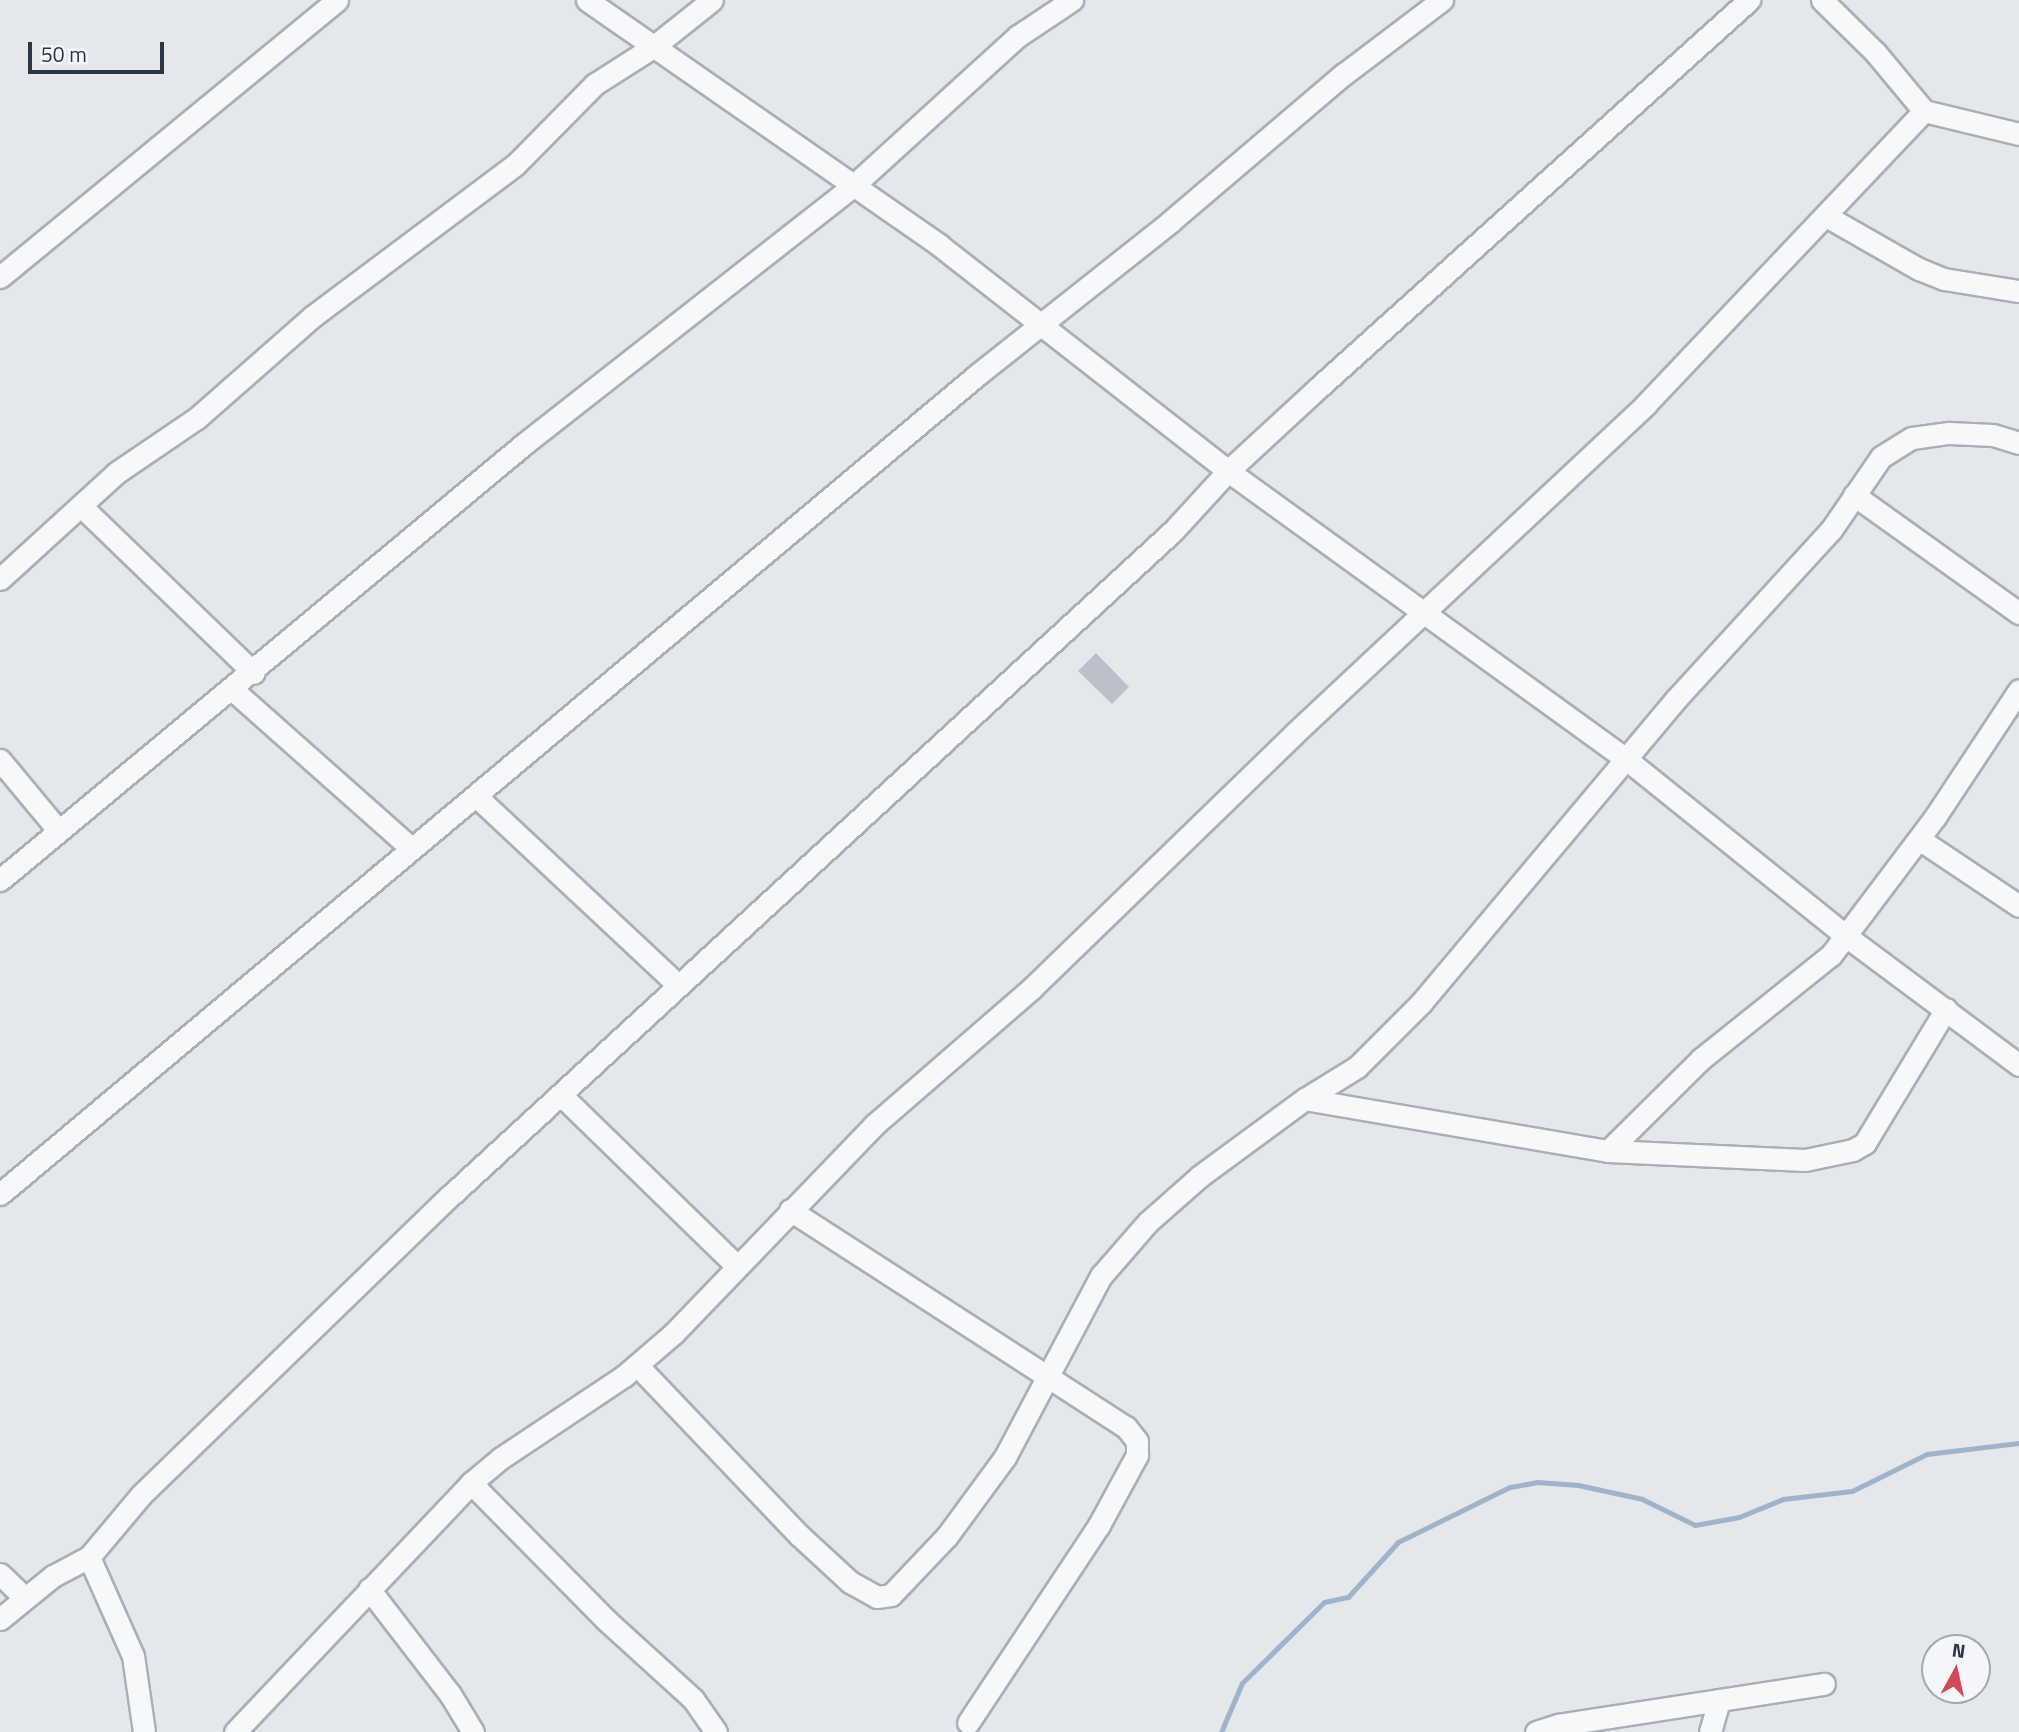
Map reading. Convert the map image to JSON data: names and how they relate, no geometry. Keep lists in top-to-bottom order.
{
  "scale_bar": "50 m",
  "north": "top"
}
